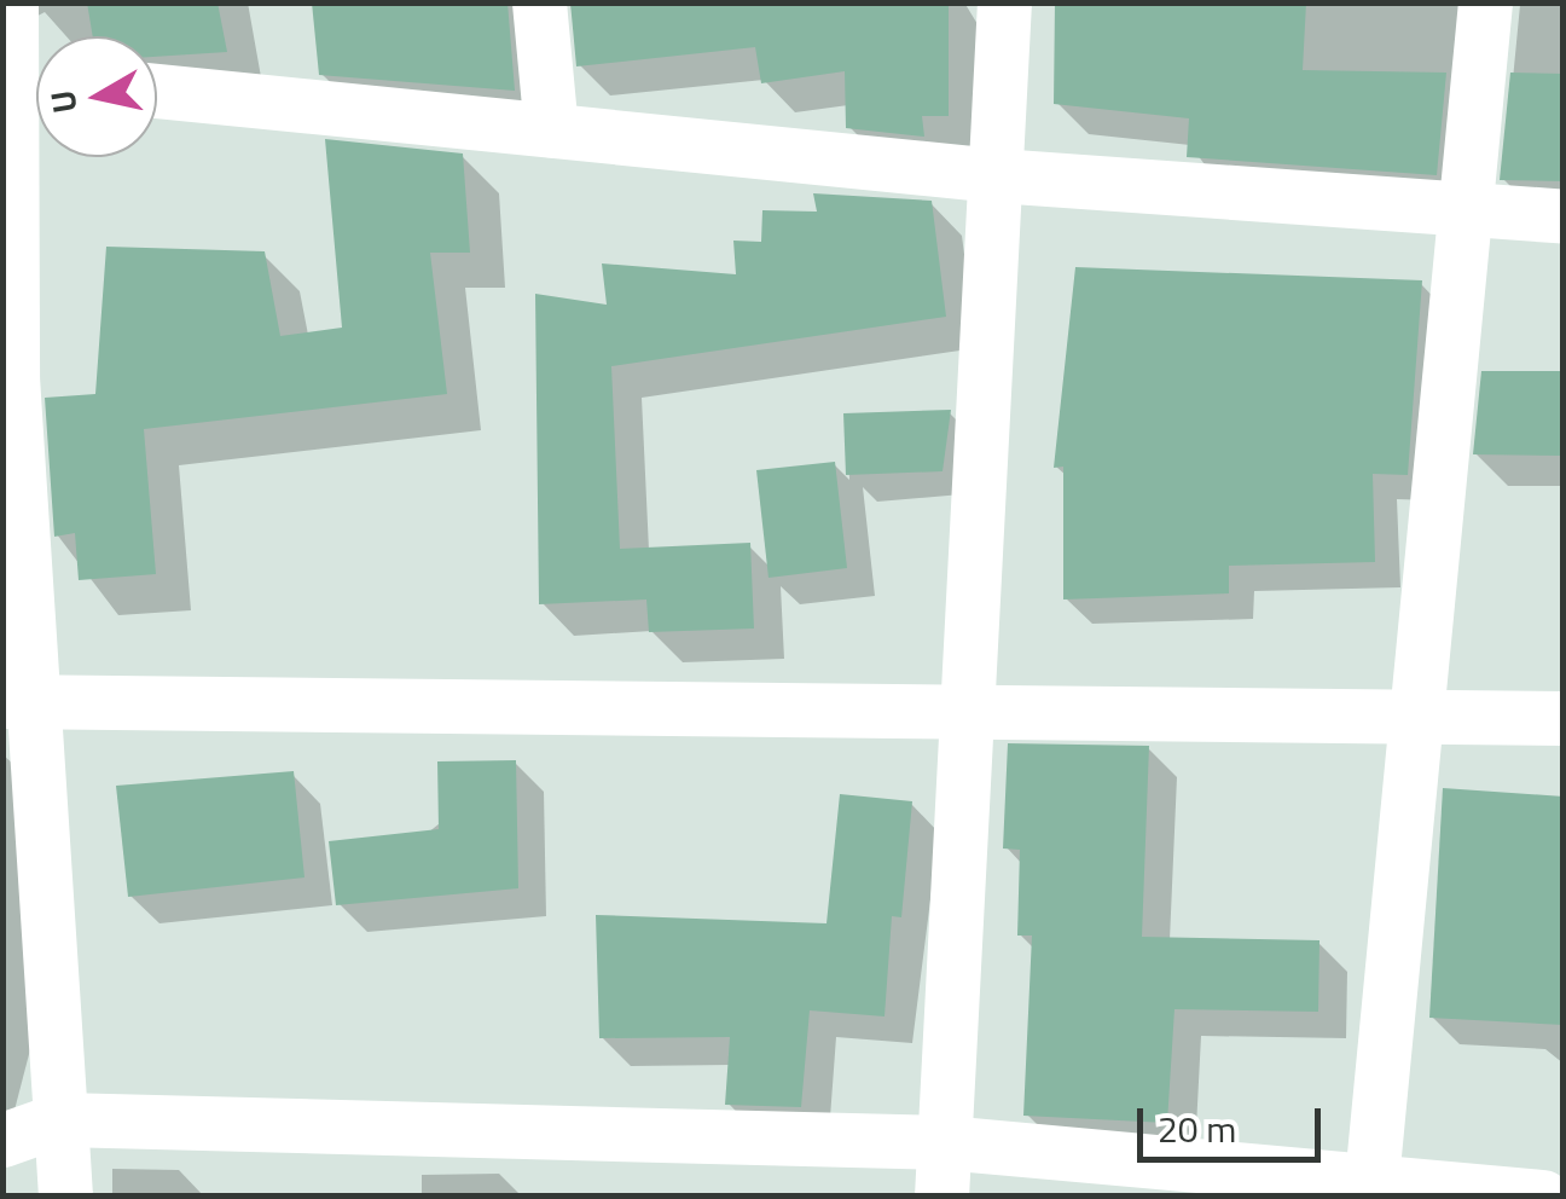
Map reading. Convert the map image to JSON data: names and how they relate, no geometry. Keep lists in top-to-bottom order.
{
  "scale_bar": "20 m",
  "north": "left"
}
